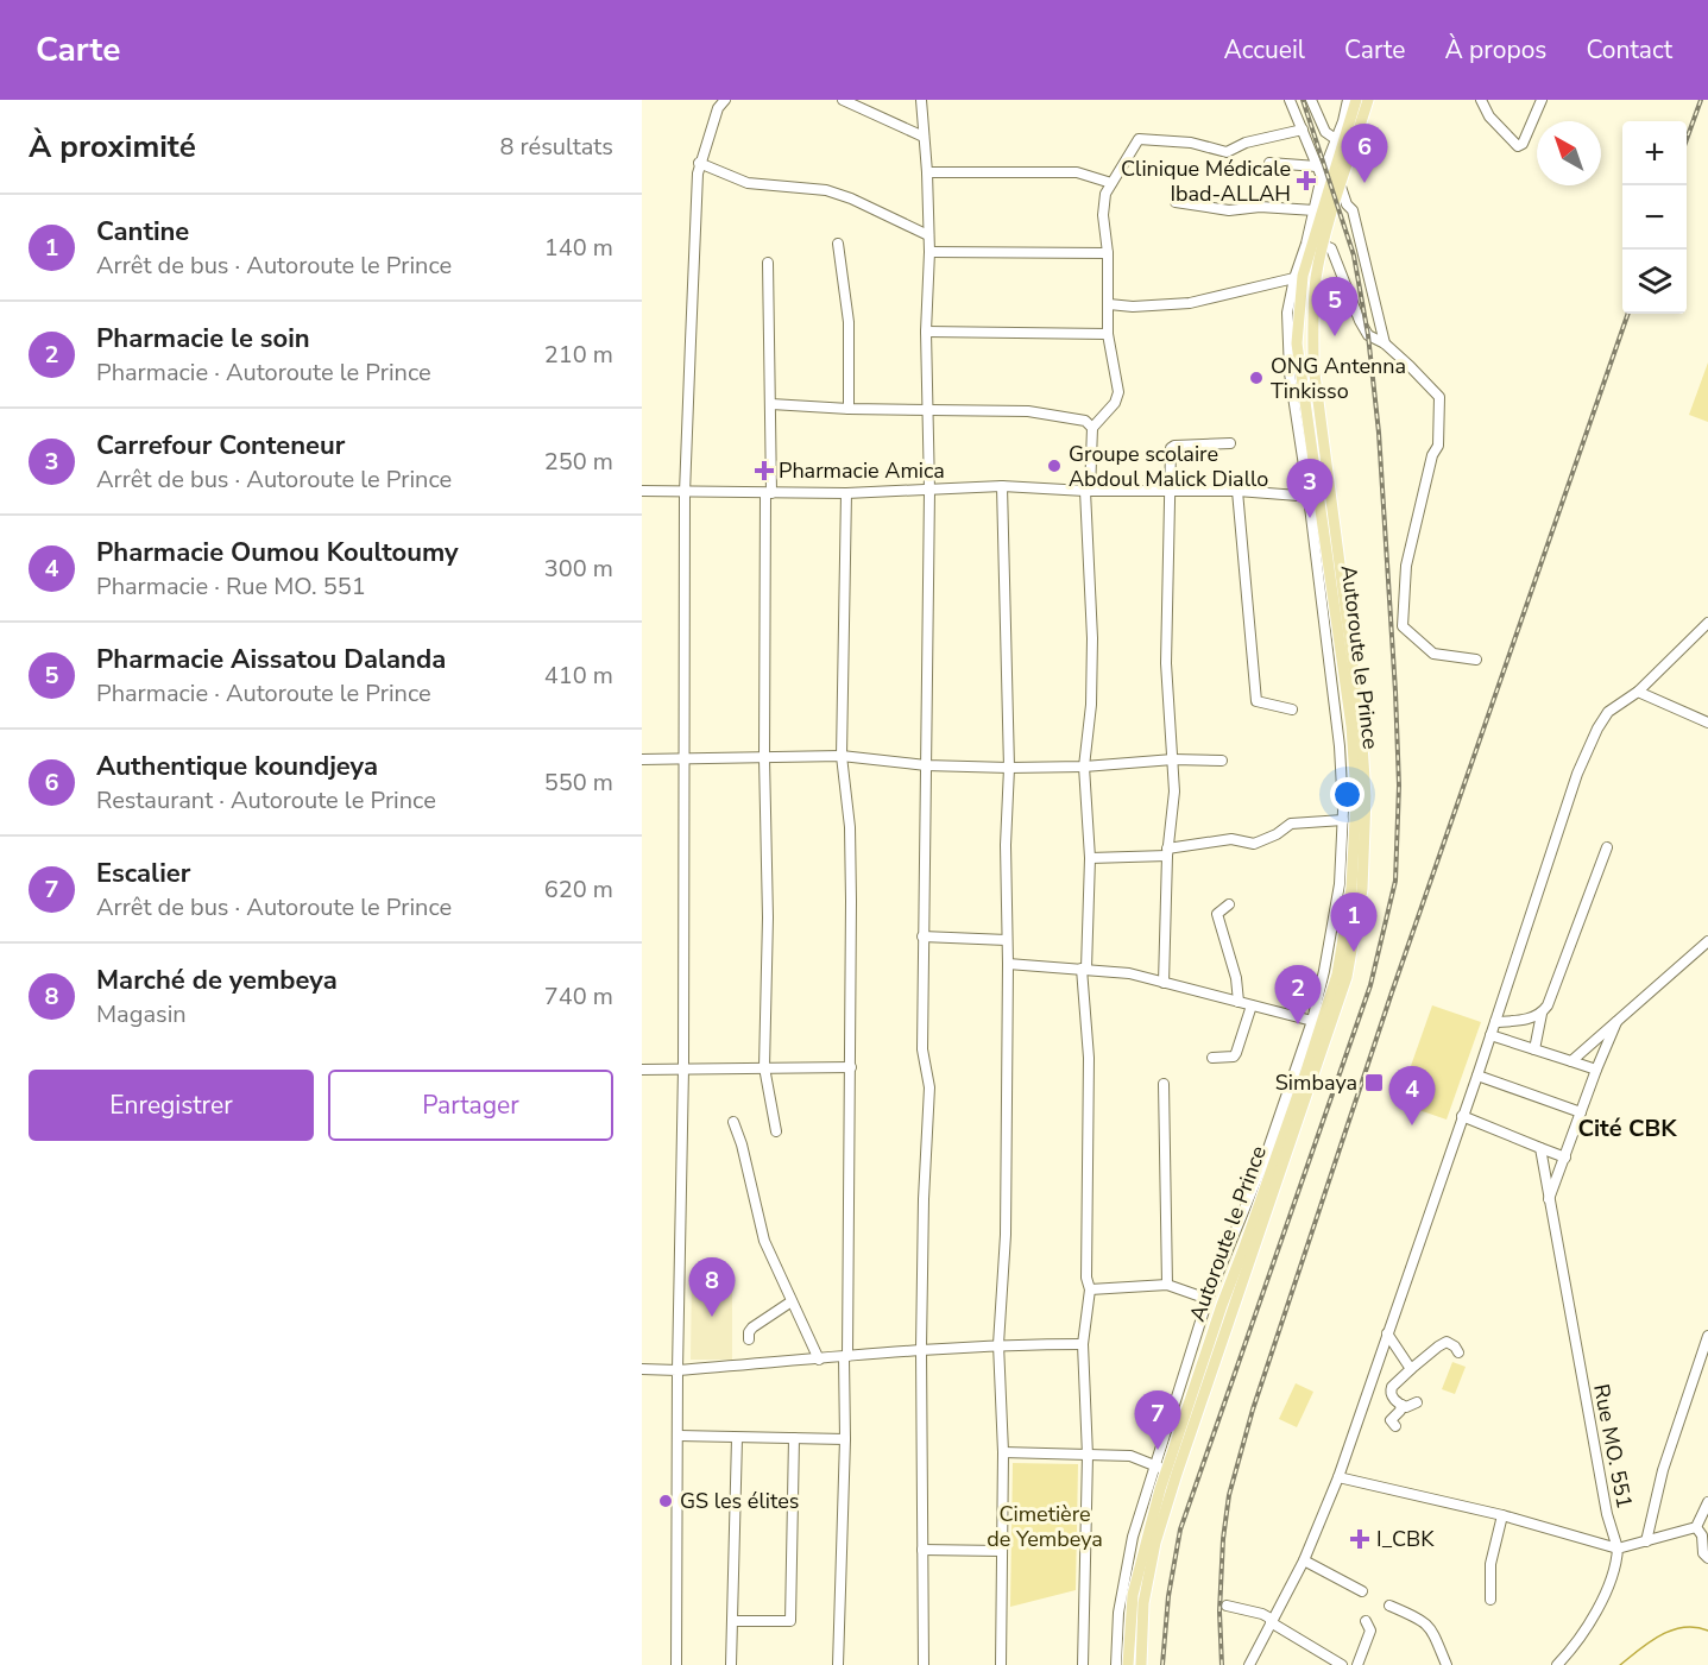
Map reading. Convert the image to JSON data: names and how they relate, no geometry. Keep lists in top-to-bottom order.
{
  "streets": {
    "main road": ["Autoroute le Prince"],
    "street": ["Rue MO. 551"]
  },
  "districts": ["Cité CBK"],
  "parks": ["Cimetière de Yembeya"],
  "places": {
    "health": ["Clinique Médicale Ibad-ALLAH", "Pharmacie Amica", "I_CBK"],
    "other": ["ONG Antenna Tinkisso", "Groupe scolaire Abdoul Malick Diallo", "GS les élites"],
    "transit": ["Simbaya"]
  },
  "north": "top left",
  "page": {
    "header": "Carte",
    "nav": [
      "Accueil",
      "Carte",
      "À propos",
      "Contact"
    ],
    "heading": ["À proximité", "8 résultats"],
    "map_buttons": ["+", "−"],
    "pins": [
      "6",
      "5",
      "3",
      "1",
      "2",
      "4",
      "8",
      "7"
    ],
    "list": [
      {
        "mark": "1",
        "name": "Cantine",
        "note": "Arrêt de bus · Autoroute le Prince",
        "value": "140 m"
      },
      {
        "mark": "2",
        "name": "Pharmacie le soin",
        "note": "Pharmacie · Autoroute le Prince",
        "value": "210 m"
      },
      {
        "mark": "3",
        "name": "Carrefour Conteneur",
        "note": "Arrêt de bus · Autoroute le Prince",
        "value": "250 m"
      },
      {
        "mark": "4",
        "name": "Pharmacie Oumou Koultoumy",
        "note": "Pharmacie · Rue MO. 551",
        "value": "300 m"
      },
      {
        "mark": "5",
        "name": "Pharmacie Aissatou Dalanda",
        "note": "Pharmacie · Autoroute le Prince",
        "value": "410 m"
      },
      {
        "mark": "6",
        "name": "Authentique koundjeya",
        "note": "Restaurant · Autoroute le Prince",
        "value": "550 m"
      },
      {
        "mark": "7",
        "name": "Escalier",
        "note": "Arrêt de bus · Autoroute le Prince",
        "value": "620 m"
      },
      {
        "mark": "8",
        "name": "Marché de yembeya",
        "note": "Magasin",
        "value": "740 m"
      }
    ],
    "buttons": ["Enregistrer", "Partager"]
  }
}
